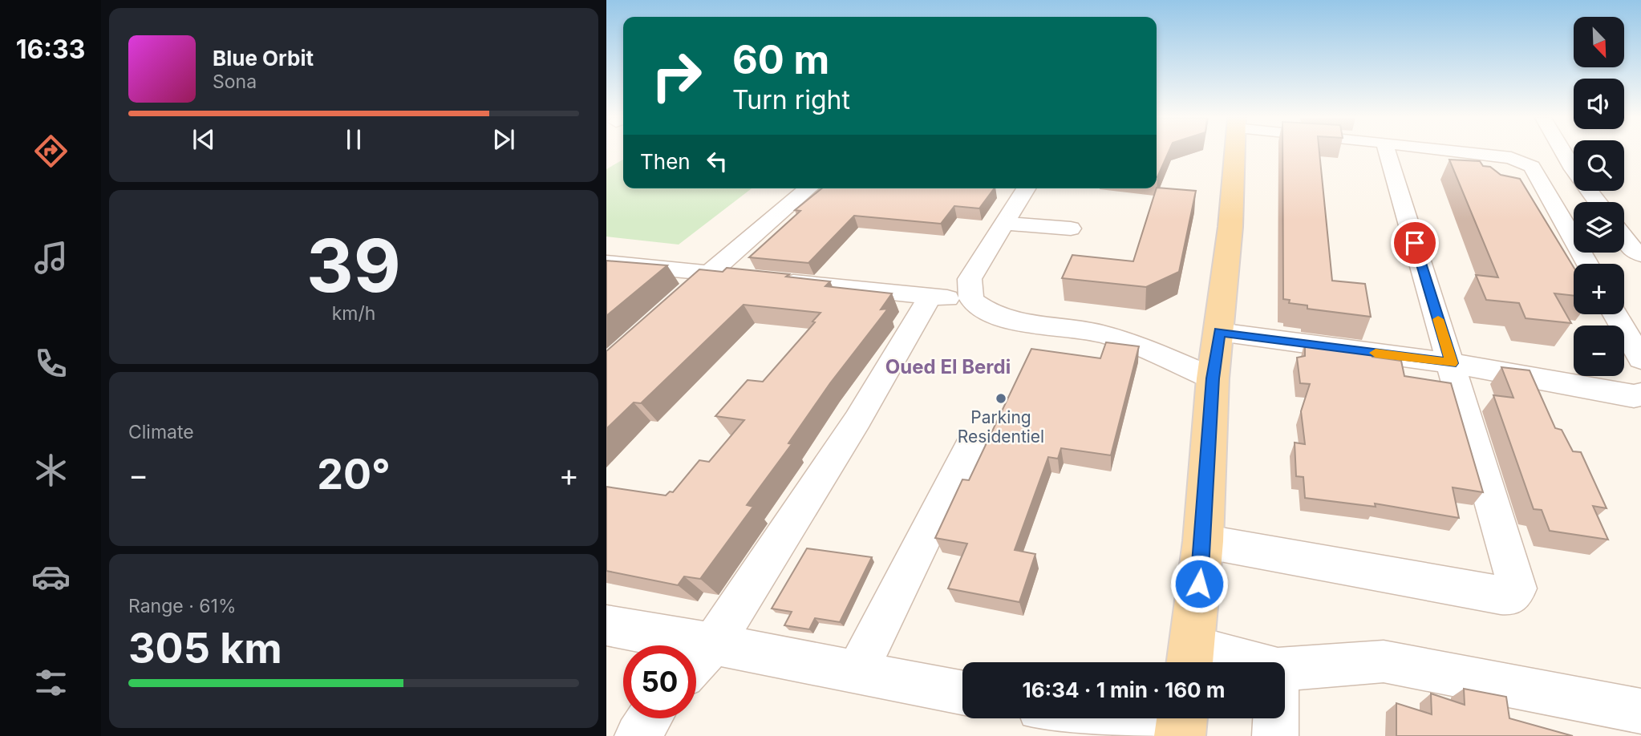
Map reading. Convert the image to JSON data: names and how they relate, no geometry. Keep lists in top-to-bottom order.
{
  "districts": ["Oued El Berdi"],
  "places": ["Parking Residentiel"],
  "north": "bottom right",
  "page": {
    "tabs": "16:33",
    "map_buttons": ["+", "−"],
    "turn": ["60 m", "Turn right"],
    "song": ["Blue Orbit", "Sona"],
    "then": "Then",
    "tile": [
      ["39", "km/h"],
      "Climate",
      ["Range · 61%", "305 km"]
    ],
    "heat": ["−", "20°", "+"],
    "limit": "50",
    "trip": "16:34 · 1 min · 160 m"
  }
}
